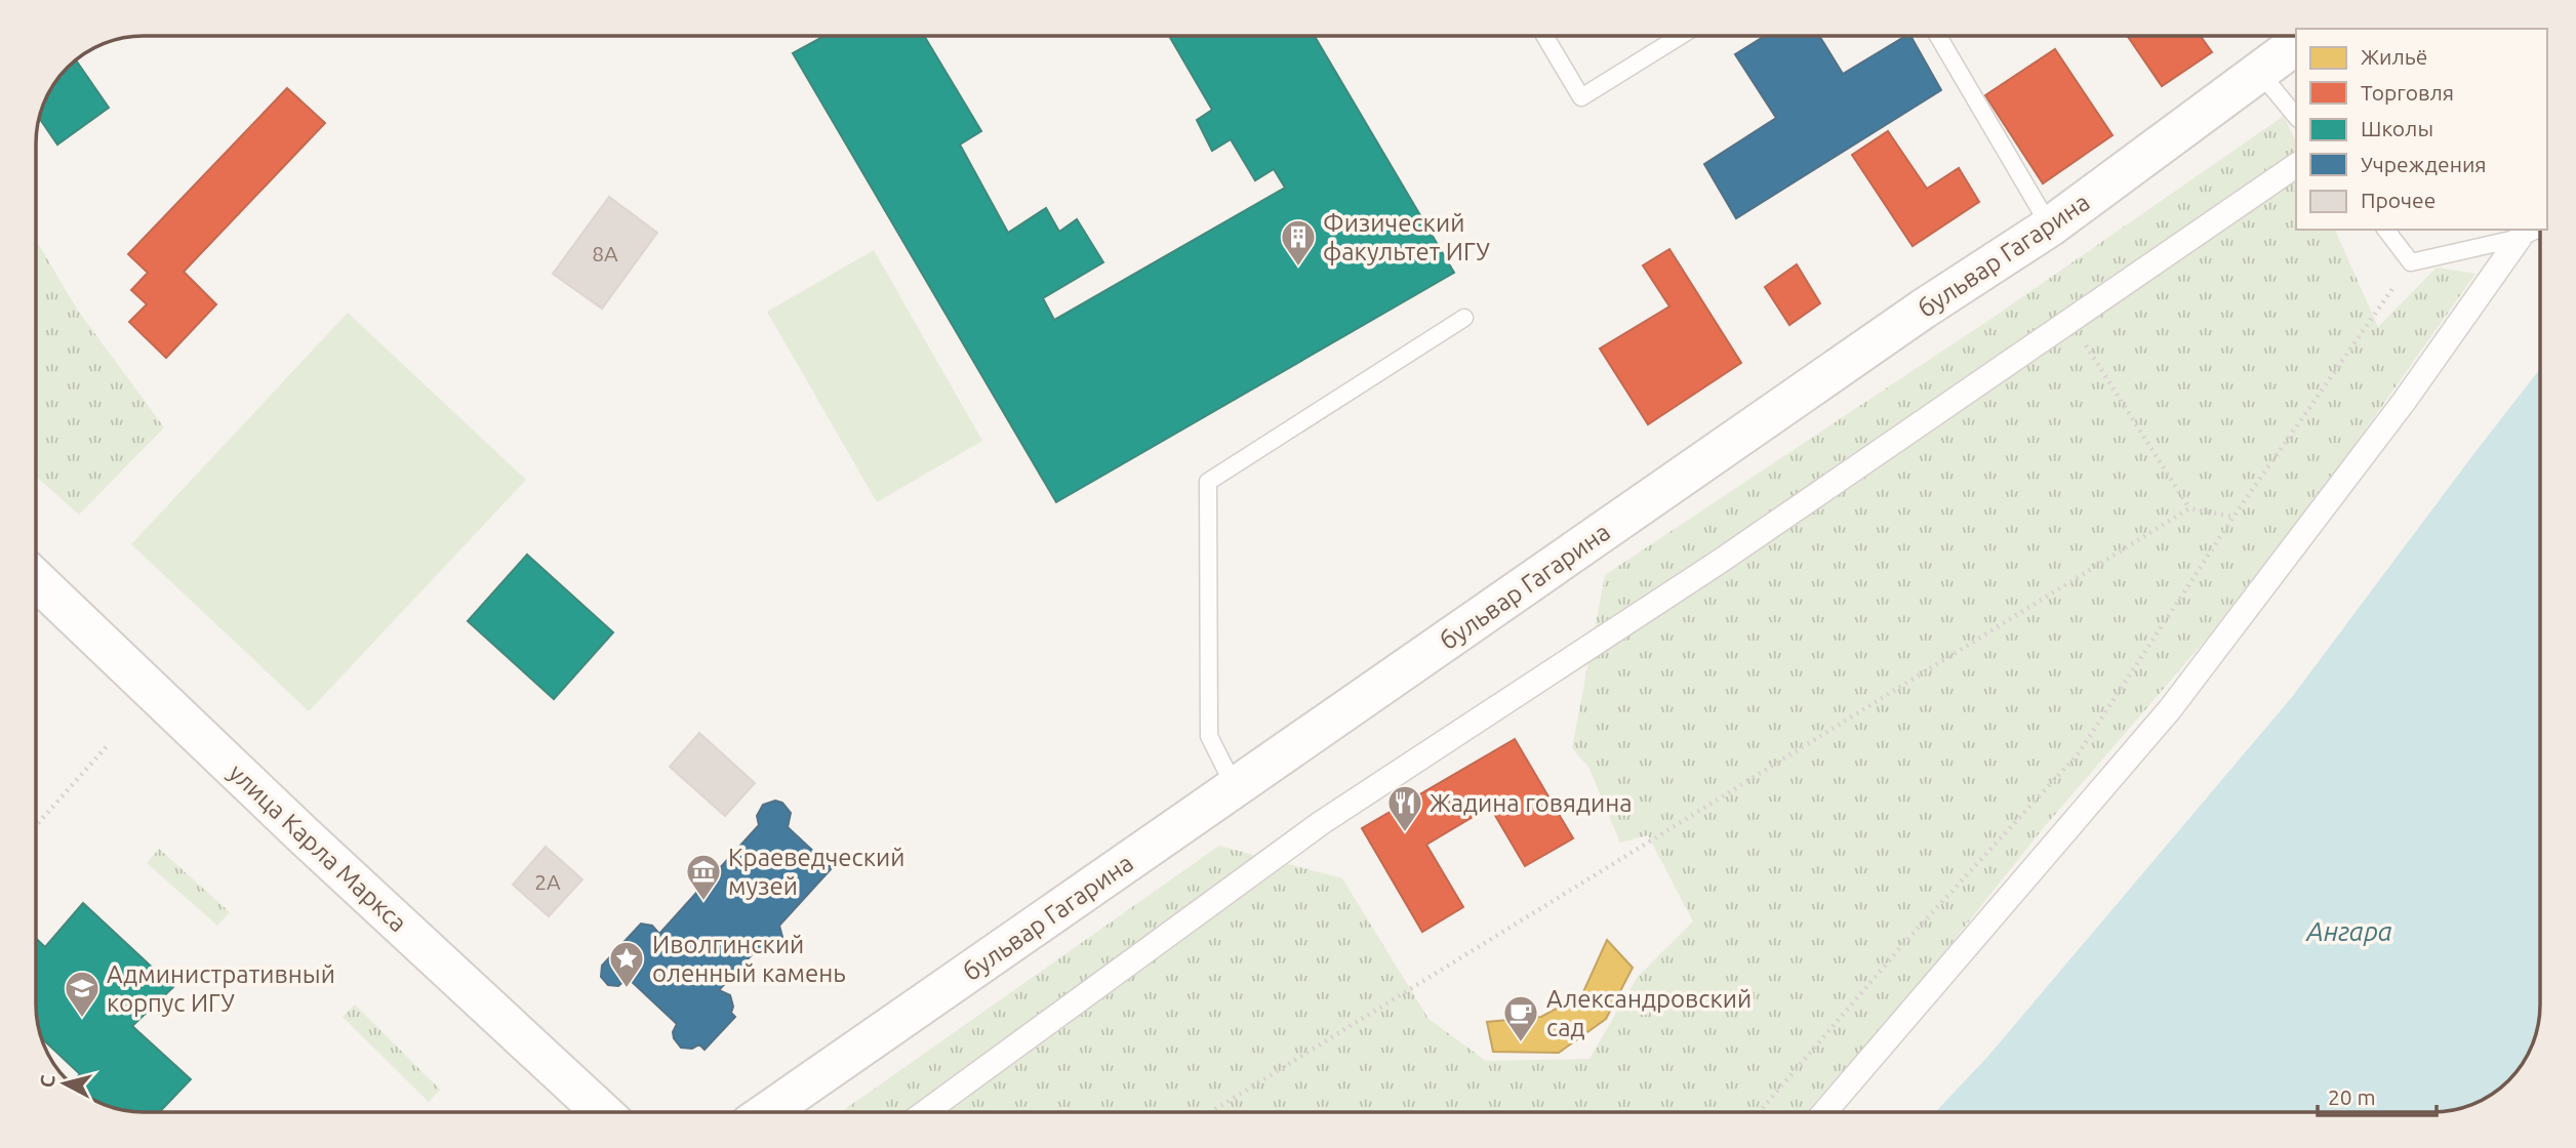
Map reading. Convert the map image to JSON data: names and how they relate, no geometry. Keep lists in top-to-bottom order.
{
  "streets": {
    "street": ["бульвар Гагарина", "улица Карла Маркса"]
  },
  "water": ["Ангара"],
  "places": {
    "building": ["Физический факультет ИГУ"],
    "restaurant": ["Жадина говядина"],
    "museum": ["Краеведческий музей"],
    "place": ["Иволгинский оленный камень"],
    "school or university": ["Административный корпус ИГУ"],
    "cafe": ["Александровский сад"]
  },
  "house_numbers": ["8А", "2А"],
  "legend": [
    "Жильё",
    "Торговля",
    "Школы",
    "Учреждения",
    "Прочее"
  ],
  "scale_bar": "20 m",
  "north": "left"
}
